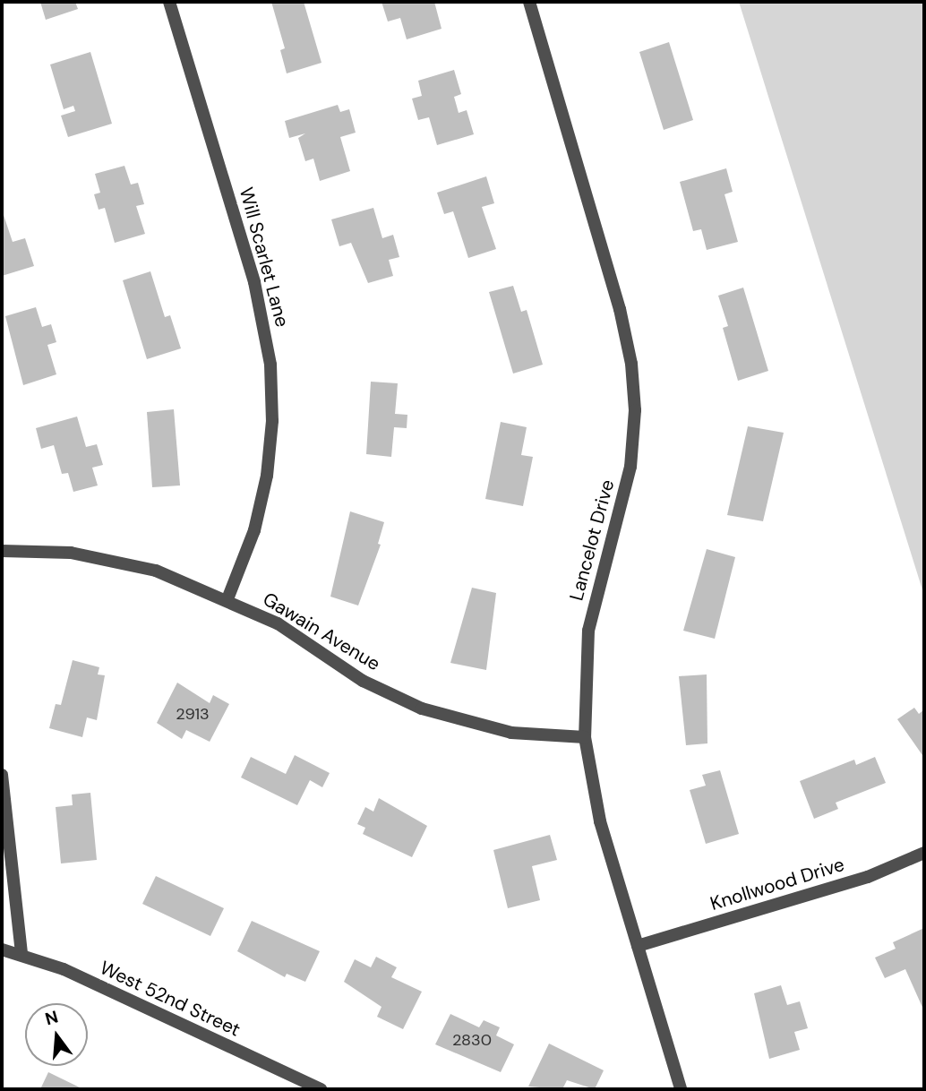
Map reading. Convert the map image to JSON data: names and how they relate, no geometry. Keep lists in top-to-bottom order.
{
  "streets": {
    "street": [
      "Will Scarlet Lane",
      "Lancelot Drive",
      "Gawain Avenue",
      "Knollwood Drive",
      "West 52nd Street"
    ]
  },
  "crossings": [
    ["Will Scarlet Lane", "Gawain Avenue"],
    ["Lancelot Drive", "Gawain Avenue"],
    ["Lancelot Drive", "Knollwood Drive"]
  ],
  "house_numbers": ["2913", "2830"],
  "north": "top"
}
